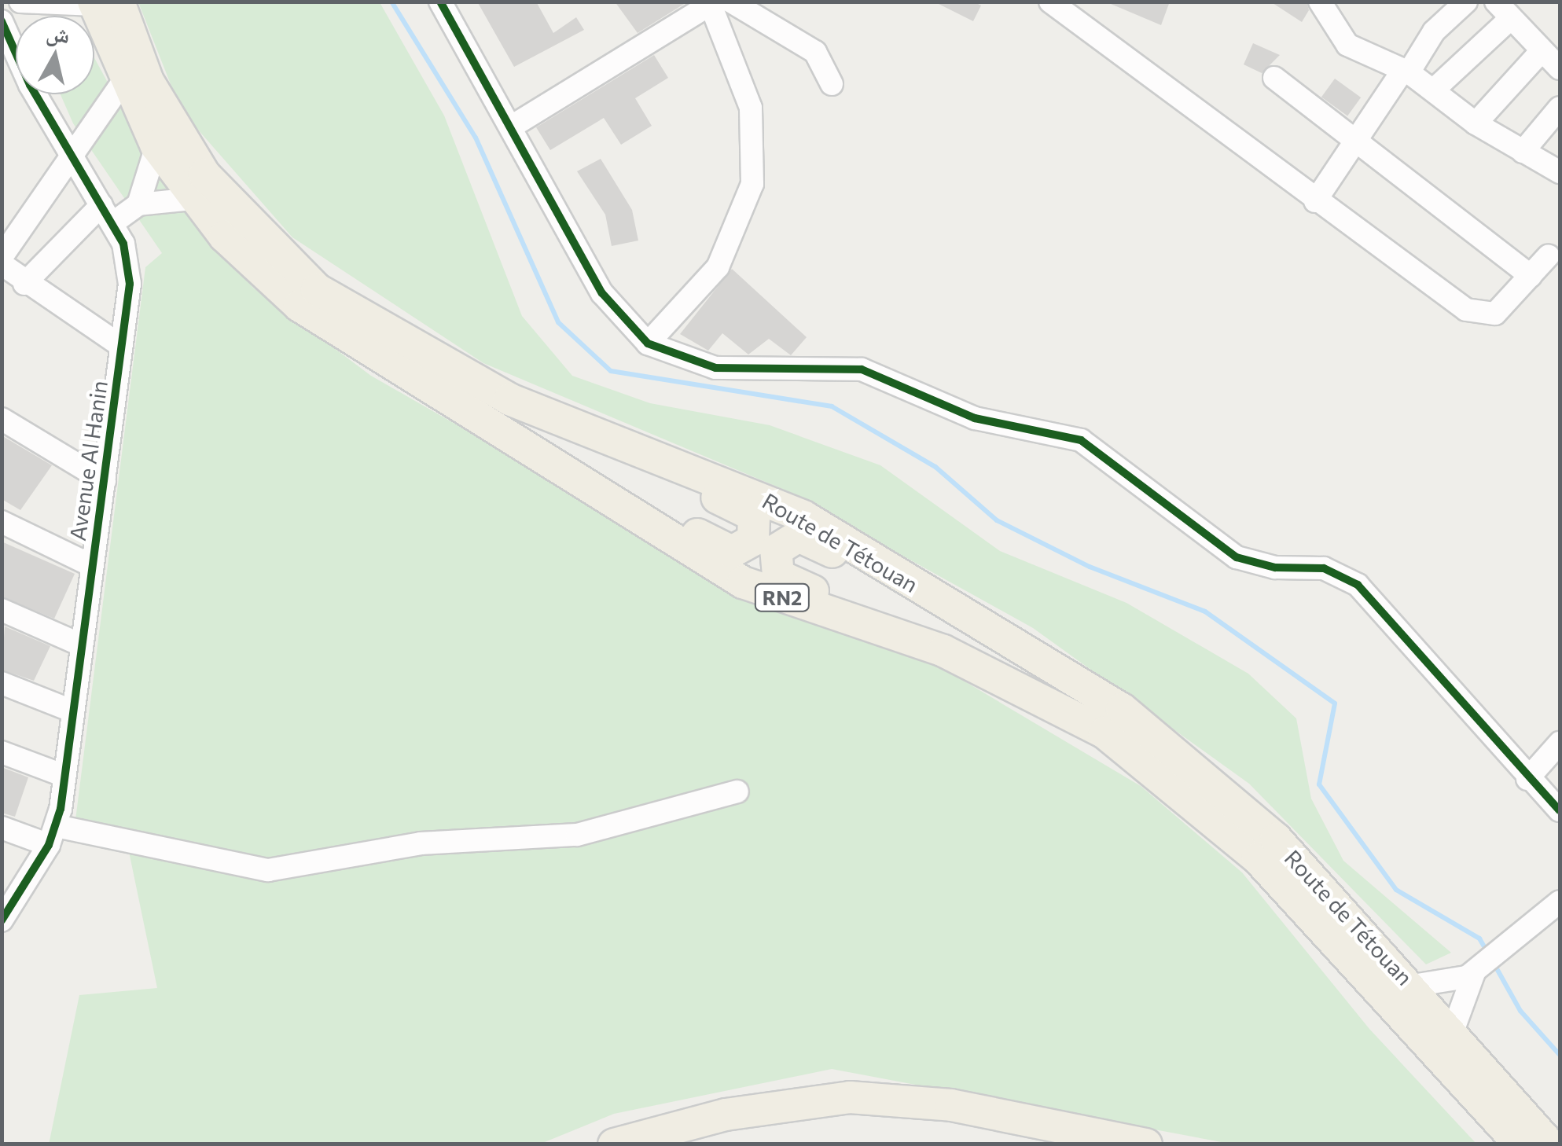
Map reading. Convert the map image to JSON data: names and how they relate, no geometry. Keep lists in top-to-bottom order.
{
  "streets": {
    "highway": ["Route de Tétouan", "RN2"],
    "street": ["Avenue Al Hanin"]
  },
  "north": "top"
}
